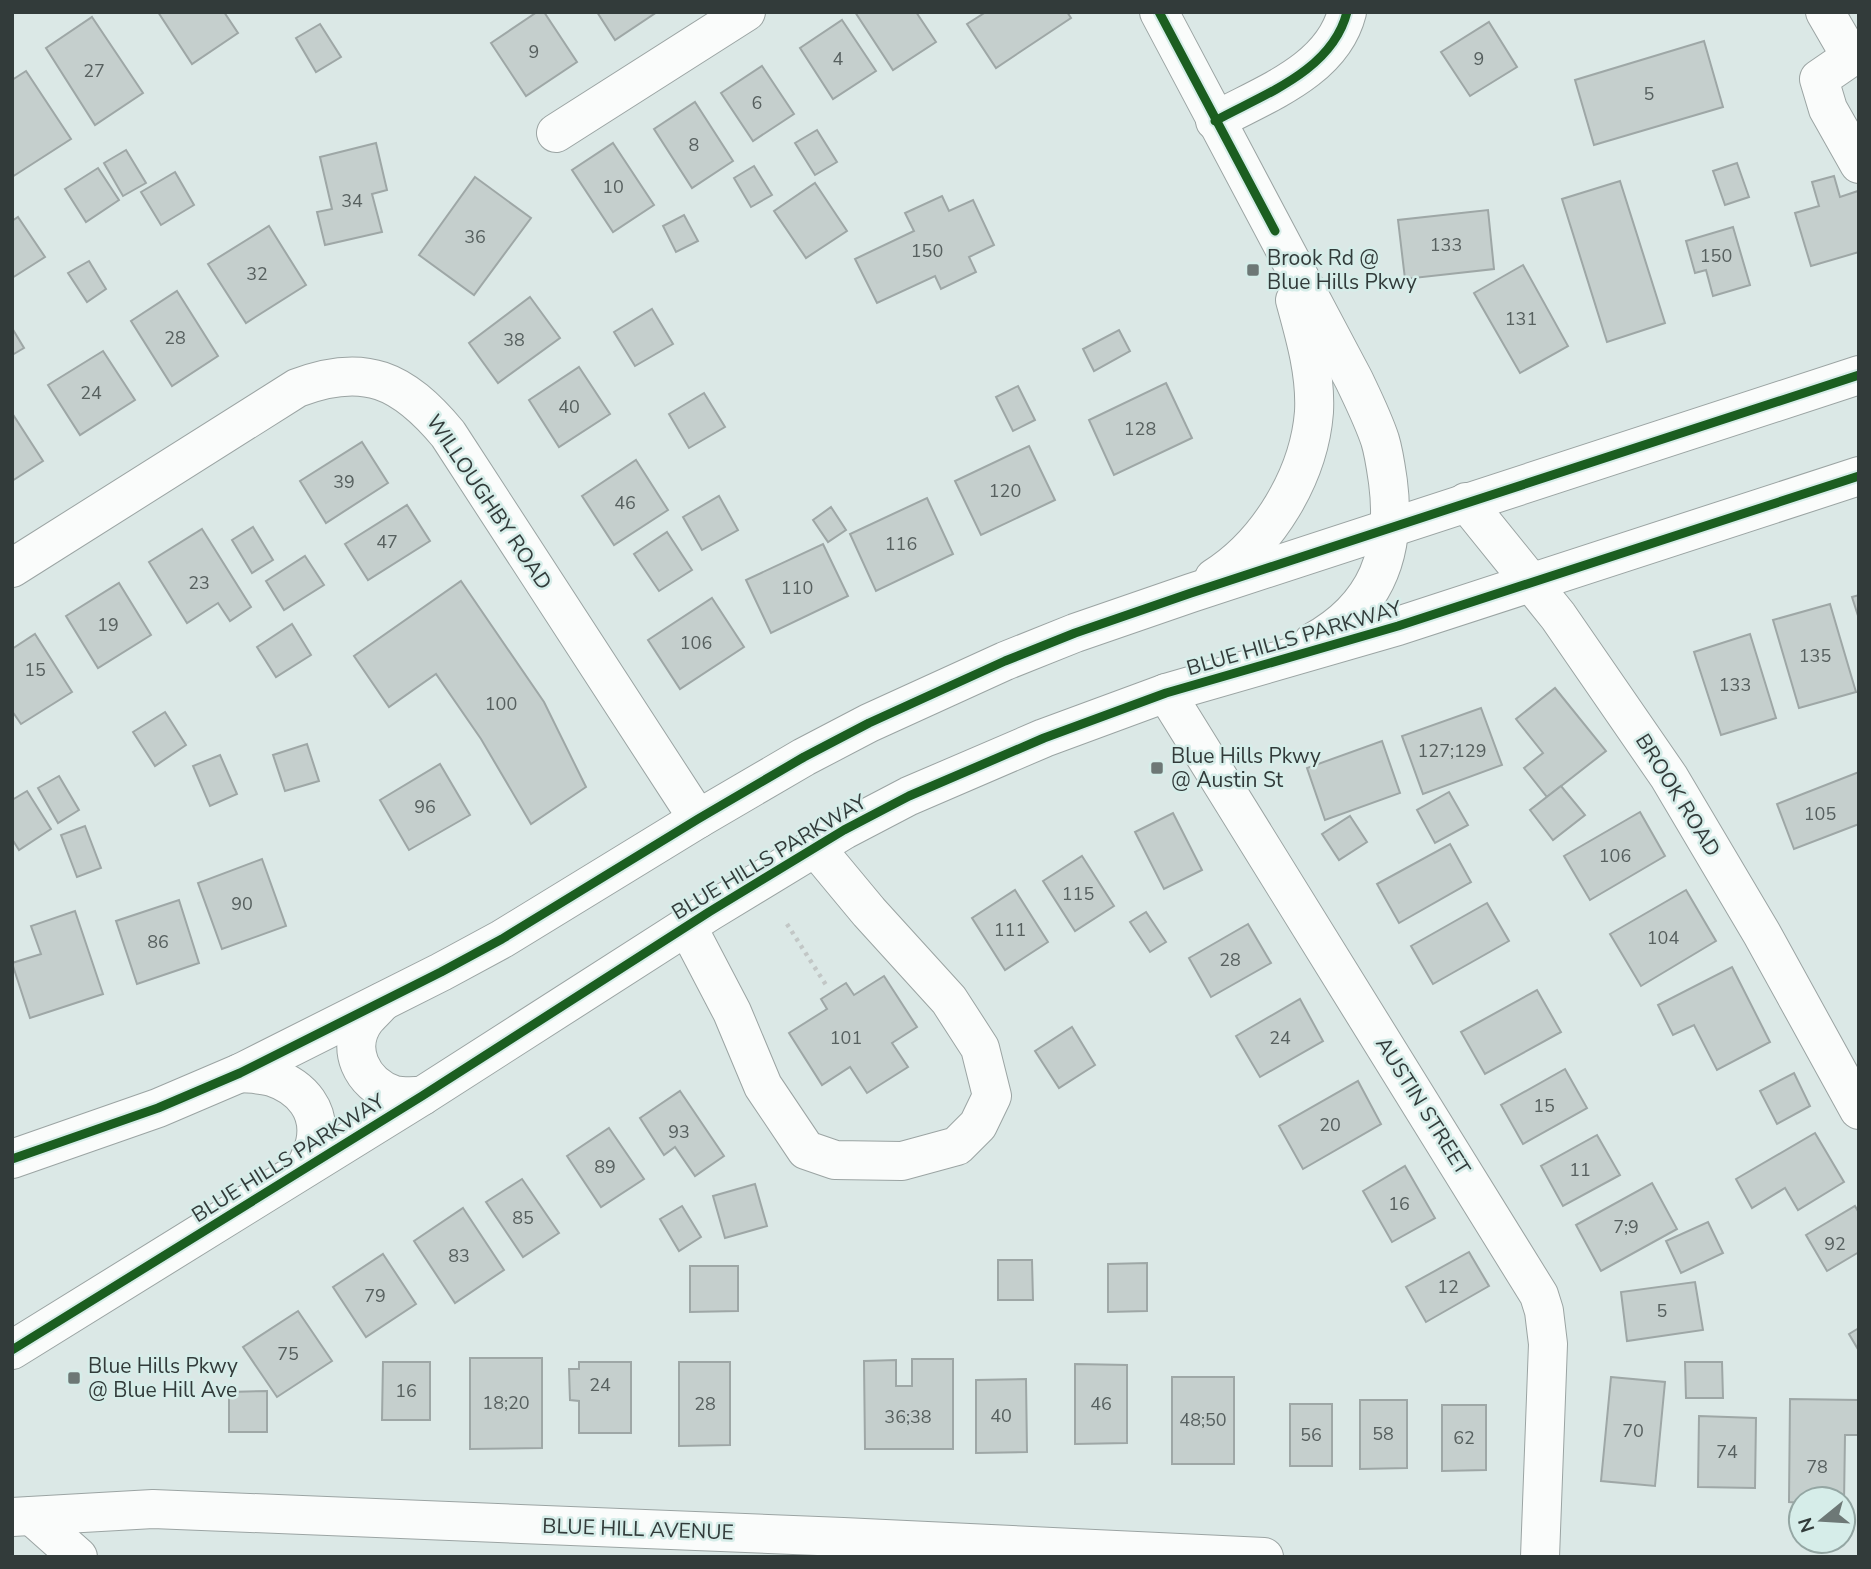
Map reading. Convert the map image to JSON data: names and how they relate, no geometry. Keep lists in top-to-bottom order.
{
  "streets": {
    "main road": [
      "WILLOUGHBY ROAD",
      "BLUE HILLS PARKWAY",
      "BROOK ROAD",
      "AUSTIN STREET",
      "BLUE HILL AVENUE"
    ]
  },
  "crossings": [
    ["BLUE HILLS PARKWAY", "BROOK ROAD"],
    ["BLUE HILLS PARKWAY", "AUSTIN STREET"]
  ],
  "places": {
    "transit": ["Brook Rd @ Blue Hills Pkwy", "Blue Hills Pkwy @ Austin St", "Blue Hills Pkwy @ Blue Hill Ave"]
  },
  "house_numbers": [
    "9",
    "4",
    "9",
    "27",
    "5",
    "6",
    "8",
    "10",
    "34",
    "36",
    "133",
    "150",
    "150",
    "32",
    "131",
    "28",
    "38",
    "24",
    "40",
    "128",
    "39",
    "120",
    "46",
    "47",
    "116",
    "23",
    "110",
    "19",
    "106",
    "135",
    "15",
    "133",
    "100",
    "127;129",
    "96",
    "105",
    "106",
    "115",
    "90",
    "111",
    "104",
    "86",
    "28",
    "101",
    "24",
    "15",
    "20",
    "93",
    "89",
    "11",
    "16",
    "85",
    "7;9",
    "92",
    "83",
    "12",
    "79",
    "5",
    "75",
    "24",
    "16",
    "18;20",
    "28",
    "46",
    "40",
    "36;38",
    "48;50",
    "70",
    "58",
    "56",
    "62",
    "74",
    "78"
  ],
  "north": "left"
}
